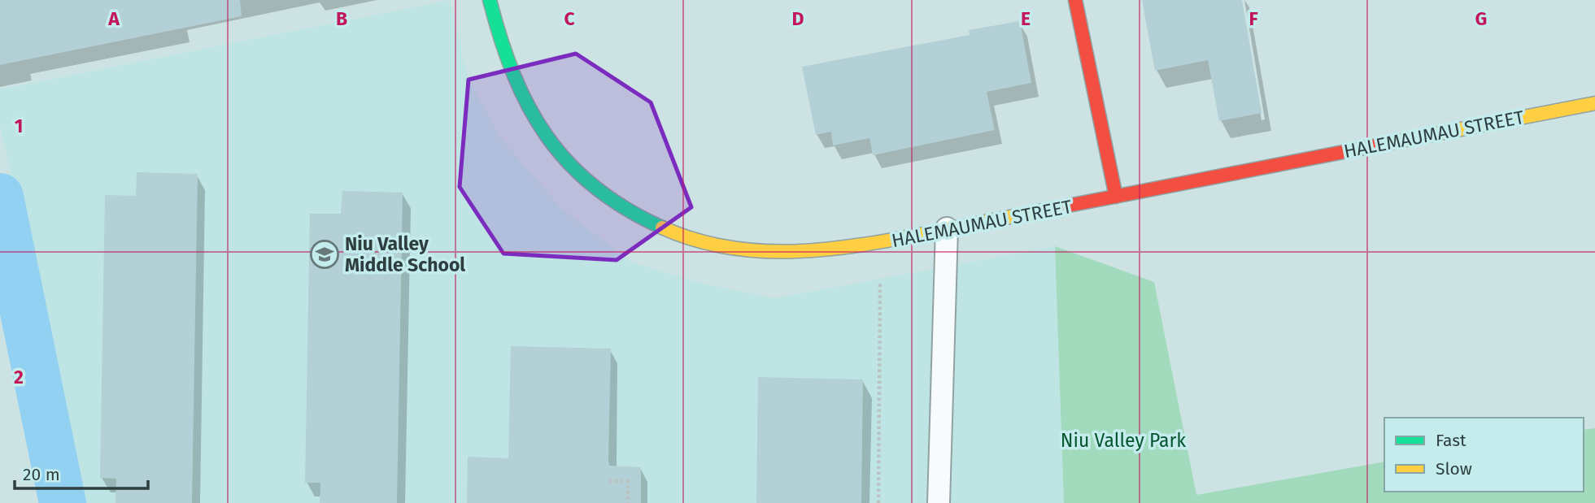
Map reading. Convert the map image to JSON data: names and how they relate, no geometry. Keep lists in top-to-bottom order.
{
  "streets": {
    "street": ["HALEMAUMAU STREET"]
  },
  "parks": ["Niu Valley Park"],
  "places": {
    "school or university": ["Niu Valley Middle School"]
  },
  "legend": ["Fast", "Slow"],
  "scale_bar": "20 m",
  "grid": {
    "columns": [
      "A",
      "B",
      "C",
      "D",
      "E",
      "F",
      "G"
    ],
    "rows": ["1", "2"]
  }
}
